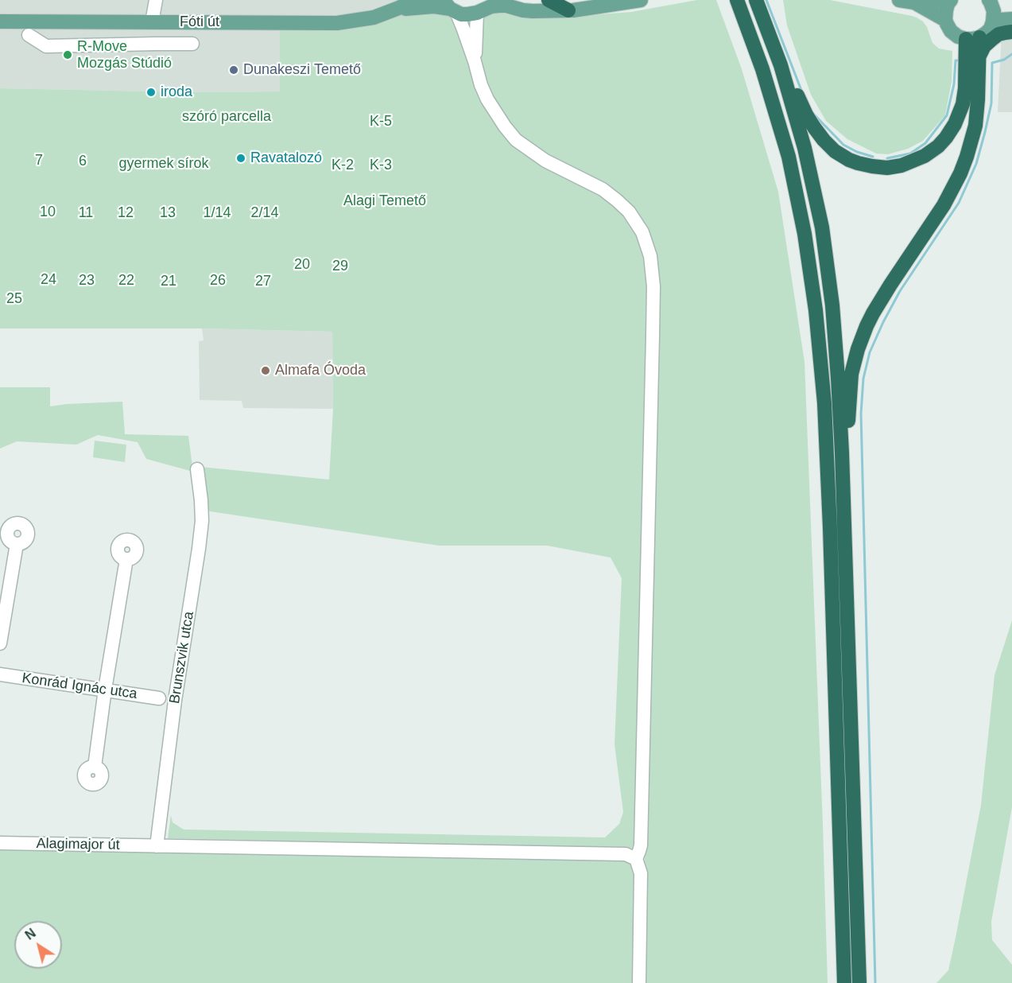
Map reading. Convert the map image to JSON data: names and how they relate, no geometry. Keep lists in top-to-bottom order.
{
  "streets": {
    "main road": ["Fóti út"],
    "street": ["Brunszvik utca", "Konrád Ignác utca", "Alagimajor út"]
  },
  "crossings": [
    ["Brunszvik utca", "Alagimajor út"]
  ],
  "parks": [
    "szóró parcella",
    "K-5",
    "7",
    "6",
    "gyermek sírok",
    "K-2",
    "K-3",
    "Alagi Temető",
    "10",
    "11",
    "12",
    "13",
    "1/14",
    "2/14",
    "20",
    "29",
    "24",
    "23",
    "22",
    "26",
    "21",
    "27",
    "25"
  ],
  "places": [
    "R-Move Mozgás Stúdió",
    "Dunakeszi Temető",
    "iroda",
    "Ravatalozó",
    "Almafa Óvoda"
  ],
  "north": "top left"
}
